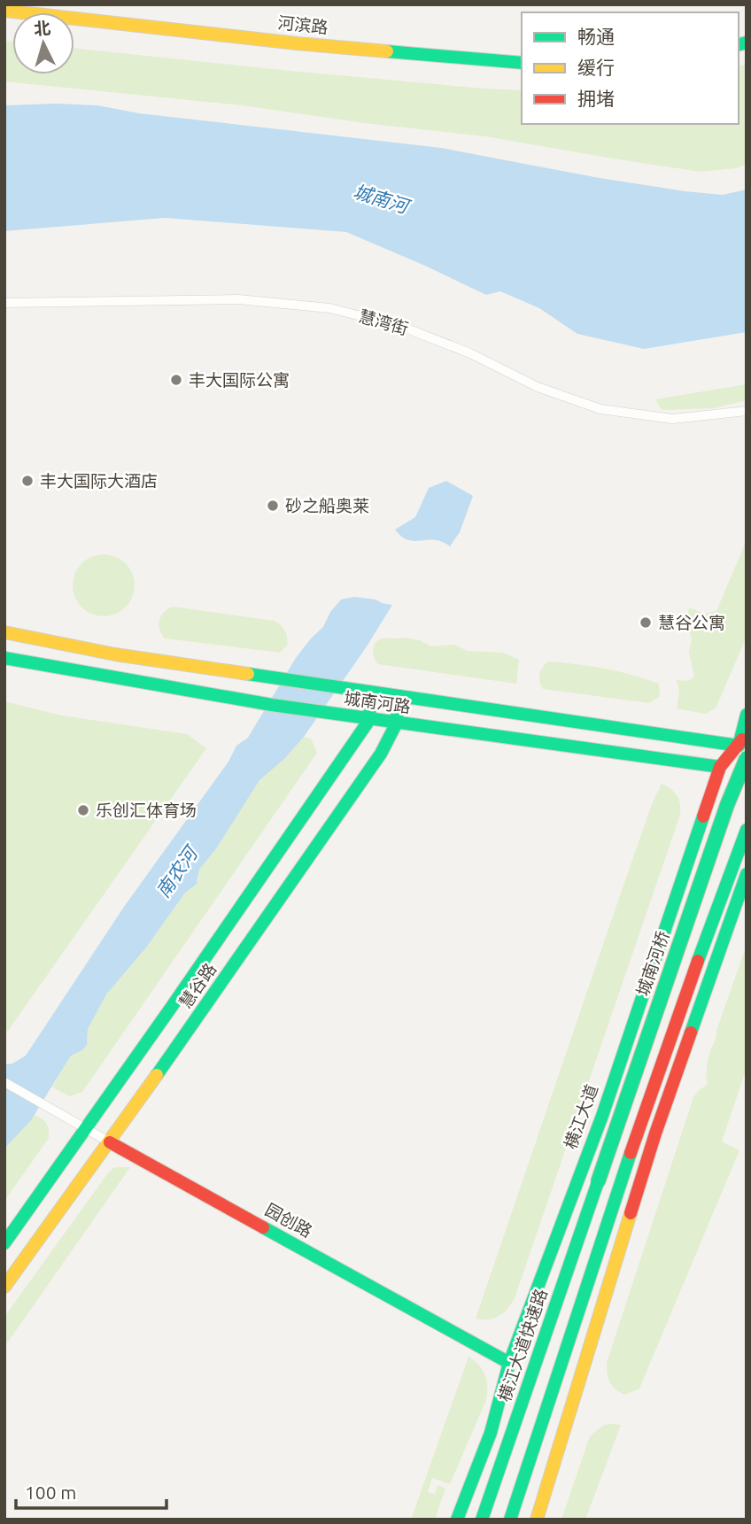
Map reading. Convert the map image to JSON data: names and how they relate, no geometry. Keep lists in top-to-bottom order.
{
  "streets": {
    "main road": [
      "河滨路",
      "城南河路",
      "城南河桥",
      "慧谷路",
      "横江大道",
      "园创路",
      "横江大道快速路"
    ],
    "street": ["慧湾街"]
  },
  "crossings": [
    ["城南河路", "城南河桥"],
    ["城南河路", "慧谷路"],
    ["城南河路", "横江大道"],
    ["城南河桥", "横江大道"],
    ["城南河桥", "横江大道快速路"],
    ["慧谷路", "园创路"],
    ["横江大道", "园创路"]
  ],
  "water": ["城南河", "南农河"],
  "places": [
    "丰大国际公寓",
    "丰大国际大酒店",
    "砂之船奥莱",
    "慧谷公寓",
    "乐创汇体育场"
  ],
  "legend": ["畅通", "缓行", "拥堵"],
  "scale_bar": "100 m",
  "north": "top"
}
